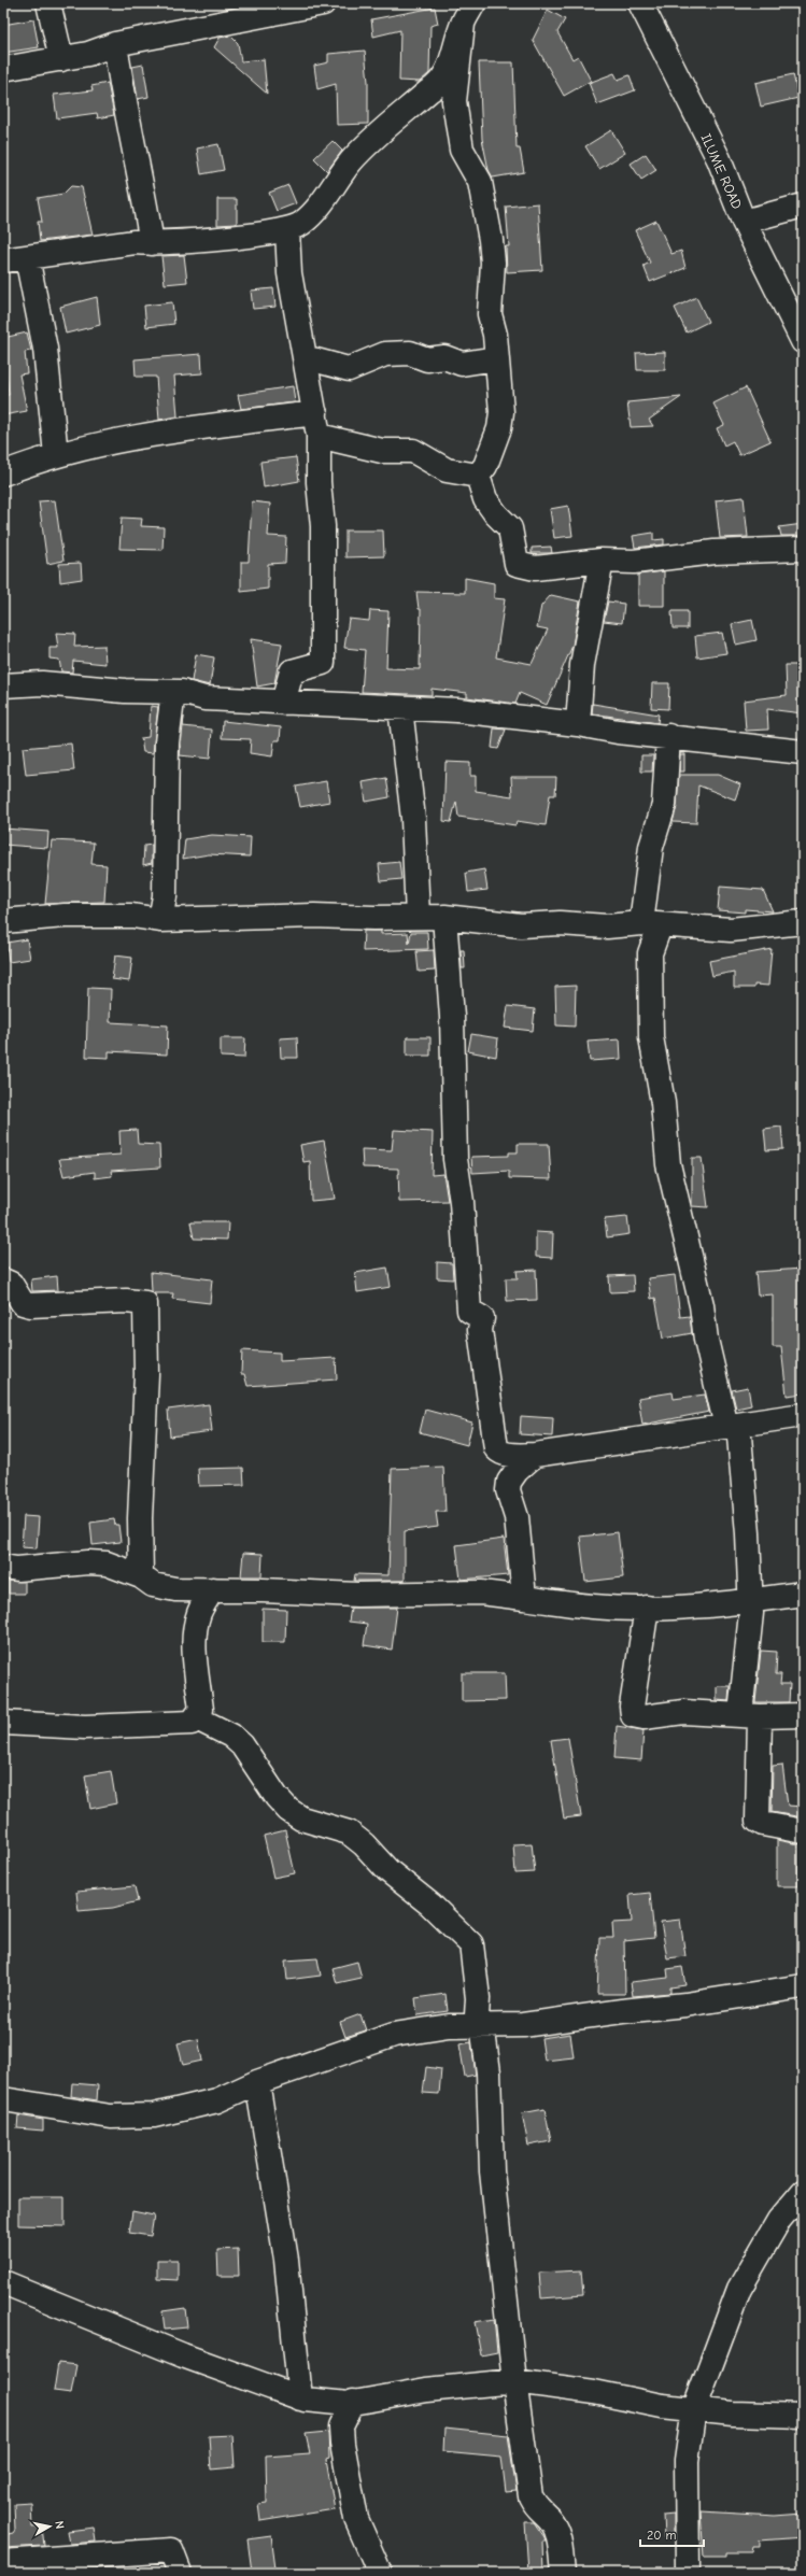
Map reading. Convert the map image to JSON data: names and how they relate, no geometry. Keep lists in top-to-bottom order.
{
  "streets": {
    "street": ["ILUME ROAD"]
  },
  "scale_bar": "20 m",
  "north": "right"
}
